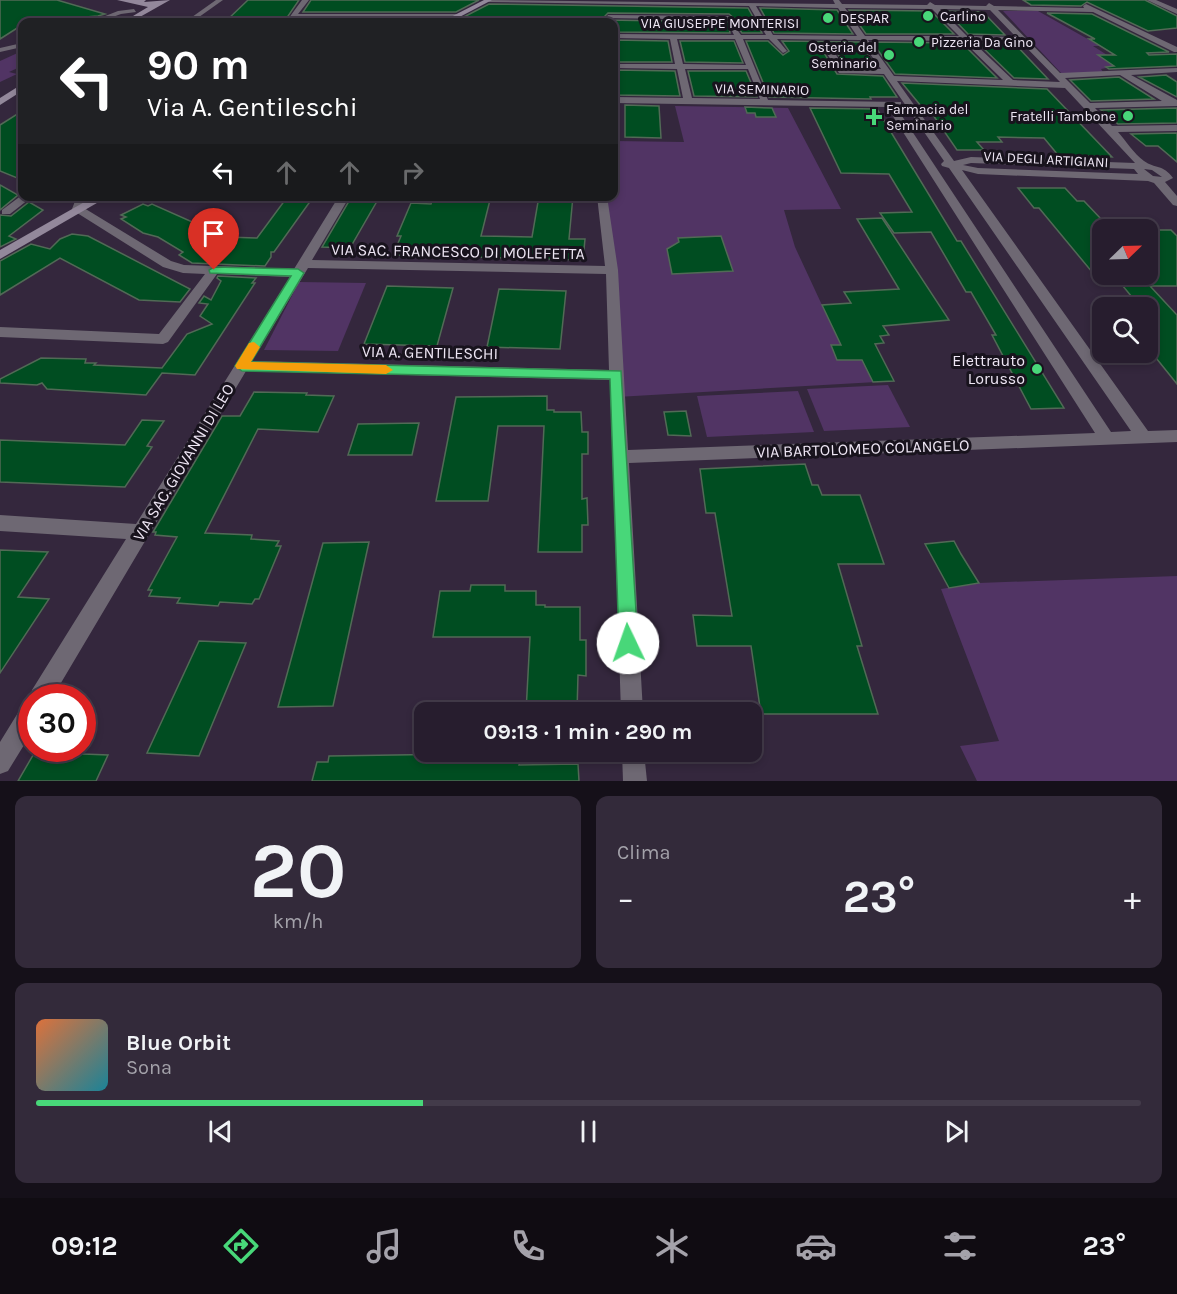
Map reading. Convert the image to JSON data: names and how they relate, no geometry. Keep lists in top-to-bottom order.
{
  "streets": {
    "street": [
      "VIA GIUSEPPE MONTERISI",
      "VIA SEMINARIO",
      "VIA DEGLI ARTIGIANI",
      "VIA SAC. FRANCESCO DI MOLEFETTA",
      "VIA A. GENTILESCHI",
      "VIA BARTOLOMEO COLANGELO",
      "VIA SAC. GIOVANNI DI LEO"
    ]
  },
  "crossings": [
    ["VIA SAC. FRANCESCO DI MOLEFETTA", "VIA SAC. GIOVANNI DI LEO"],
    ["VIA A. GENTILESCHI", "VIA SAC. GIOVANNI DI LEO"]
  ],
  "places": {
    "other": [
      "Carlino",
      "DESPAR",
      "Pizzeria Da Gino",
      "Osteria del Seminario",
      "Fratelli Tambone",
      "Elettrauto Lorusso"
    ],
    "health": ["Farmacia del Seminario"]
  },
  "north": "top right",
  "page": {
    "turn": ["90 m", "Via A. Gentileschi"],
    "limit": "30",
    "trip": "09:13 · 1 min · 290 m",
    "tile": [
      ["20", "km/h"],
      "Clima"
    ],
    "heat": ["−", "23°", "+"],
    "song": ["Blue Orbit", "Sona"],
    "tabs": ["09:12", "23°"]
  }
}
